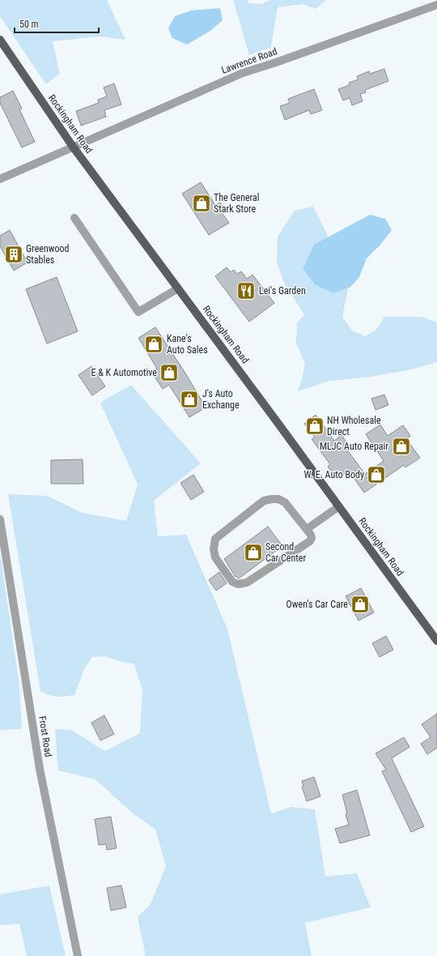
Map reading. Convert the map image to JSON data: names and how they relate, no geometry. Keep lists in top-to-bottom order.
{
  "streets": {
    "main road": ["Rockingham Road"],
    "street": ["Lawrence Road", "Frost Road"]
  },
  "crossings": [
    ["Lawrence Road", "Rockingham Road"]
  ],
  "places": {
    "shop": [
      "The General Stark Store",
      "Kane's Auto Sales",
      "E & K Automotive",
      "J's Auto Exchange",
      "NH Wholesale Direct",
      "MLJC Auto Repair",
      "W. E. Auto Body",
      "Second Car Center",
      "Owen's Car Care"
    ],
    "building": ["Greenwood Stables"],
    "restaurant": ["Lei's Garden"]
  },
  "scale_bar": "50 m"
}
